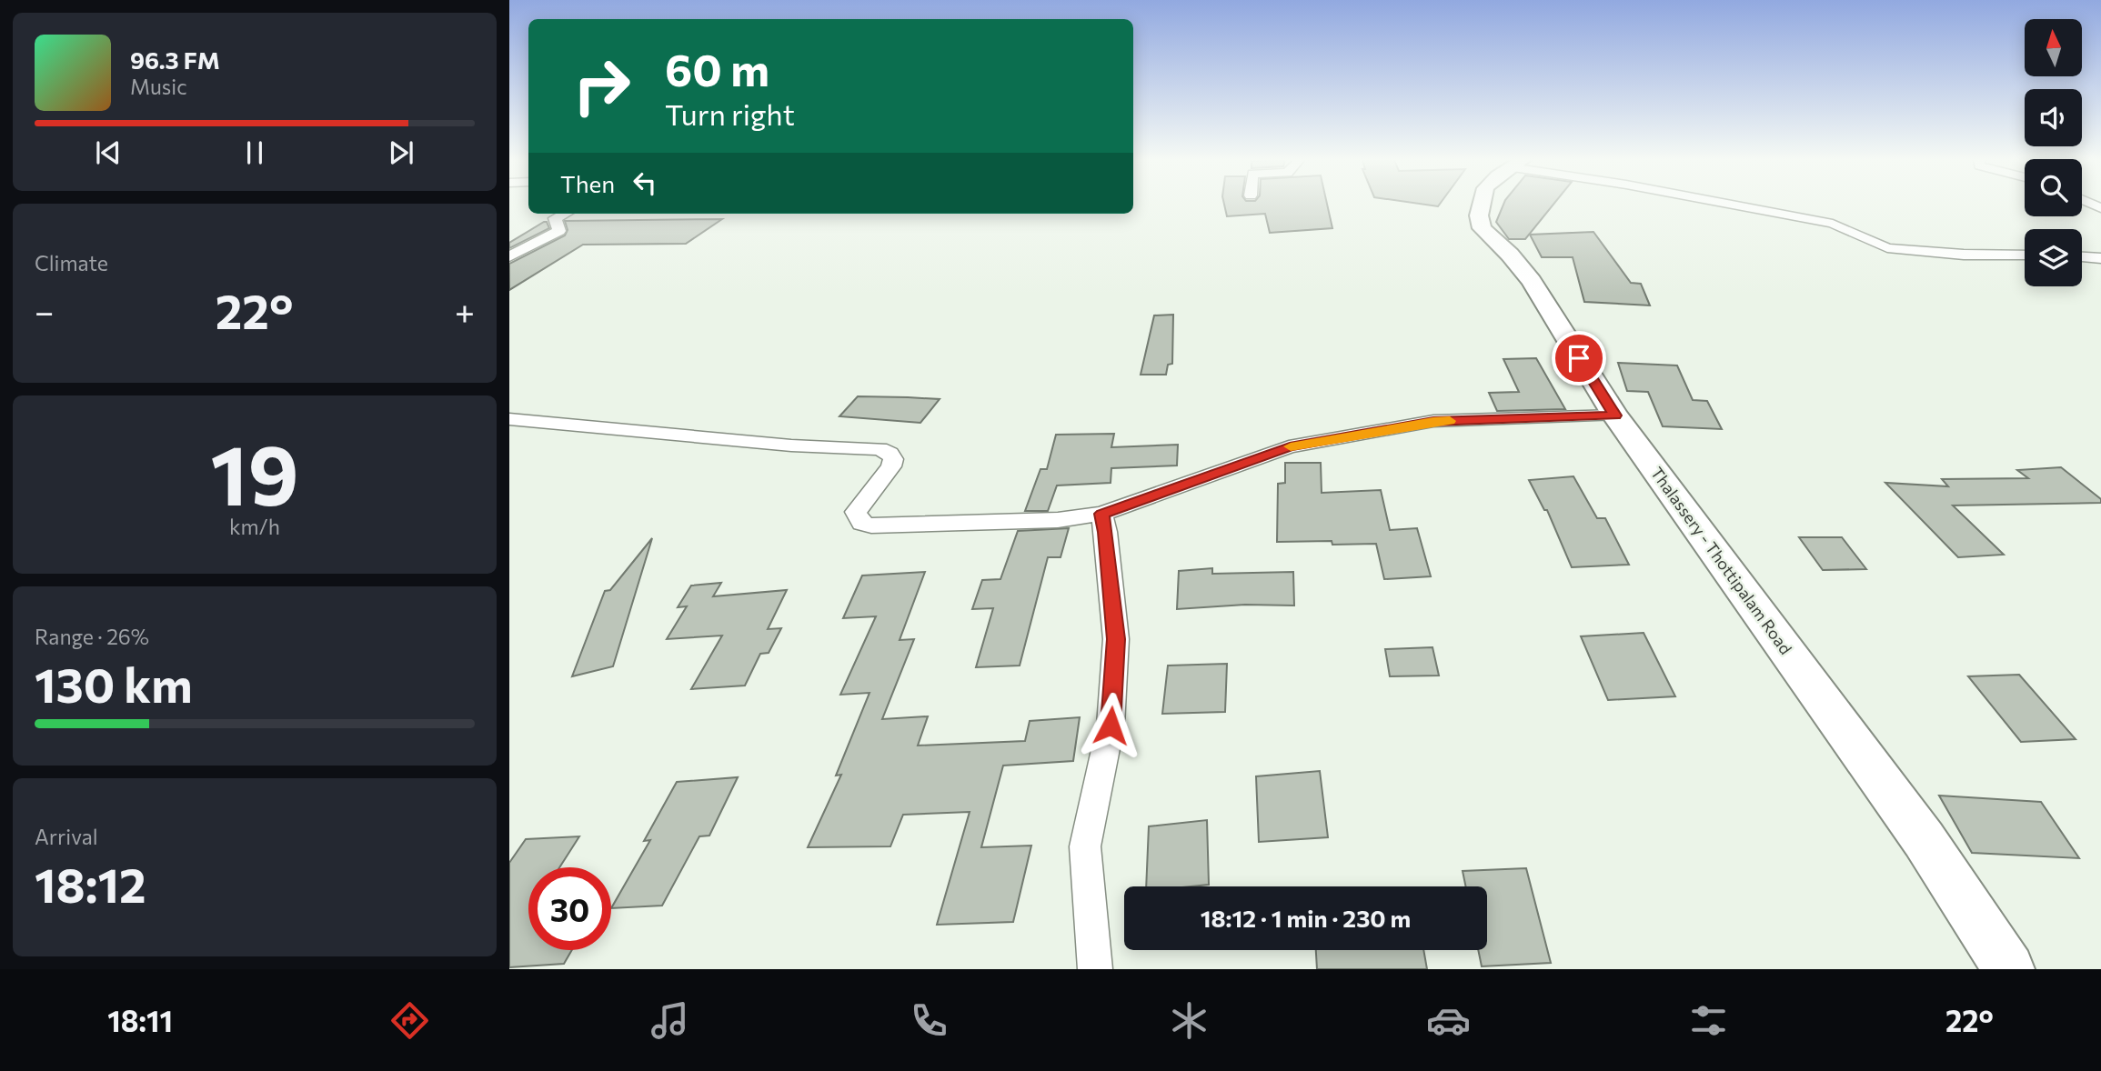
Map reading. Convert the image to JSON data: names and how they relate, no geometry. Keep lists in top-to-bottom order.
{
  "streets": {
    "main road": ["Thalassery - Thottipalam Road"]
  },
  "north": "top",
  "page": {
    "turn": ["60 m", "Turn right"],
    "song": ["96.3 FM", "Music"],
    "then": "Then",
    "tile": [
      "Climate",
      ["19", "km/h"],
      ["Range · 26%", "130 km"],
      ["Arrival", "18:12"]
    ],
    "heat": ["−", "22°", "+"],
    "limit": "30",
    "trip": "18:12 · 1 min · 230 m",
    "tabs": ["18:11", "22°"]
  }
}
